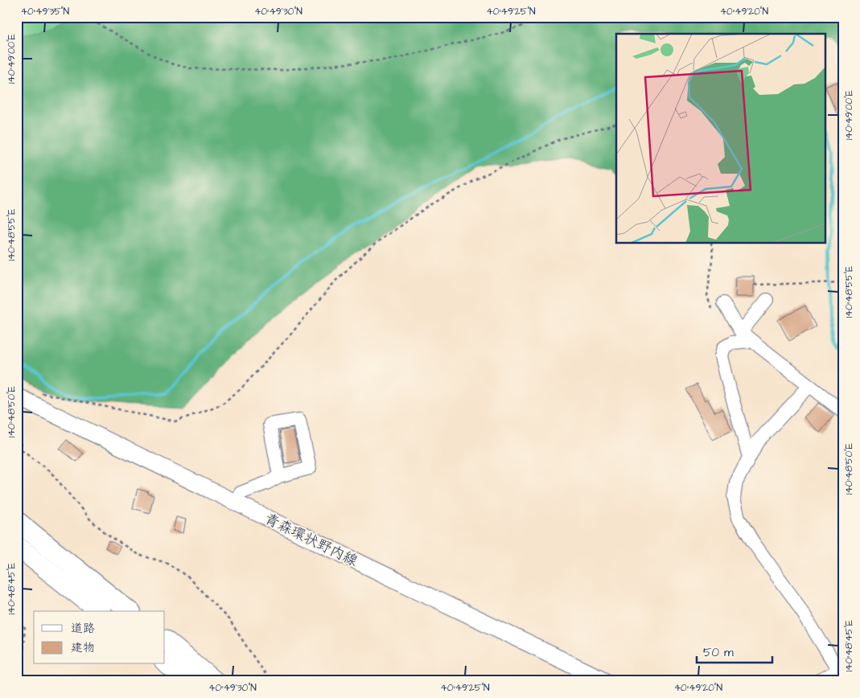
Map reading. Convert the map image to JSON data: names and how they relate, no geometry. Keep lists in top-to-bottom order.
{
  "streets": {
    "main road": ["青森環状野内線"]
  },
  "legend": ["道路", "建物"],
  "scale_bar": "50 m",
  "coordinates": [
    "40°49'35\"N",
    "40°49'30\"N",
    "40°49'25\"N",
    "40°49'20\"N",
    "140°49'00\"E",
    "140°48'55\"E",
    "140°48'50\"E",
    "140°48'45\"E"
  ]
}
